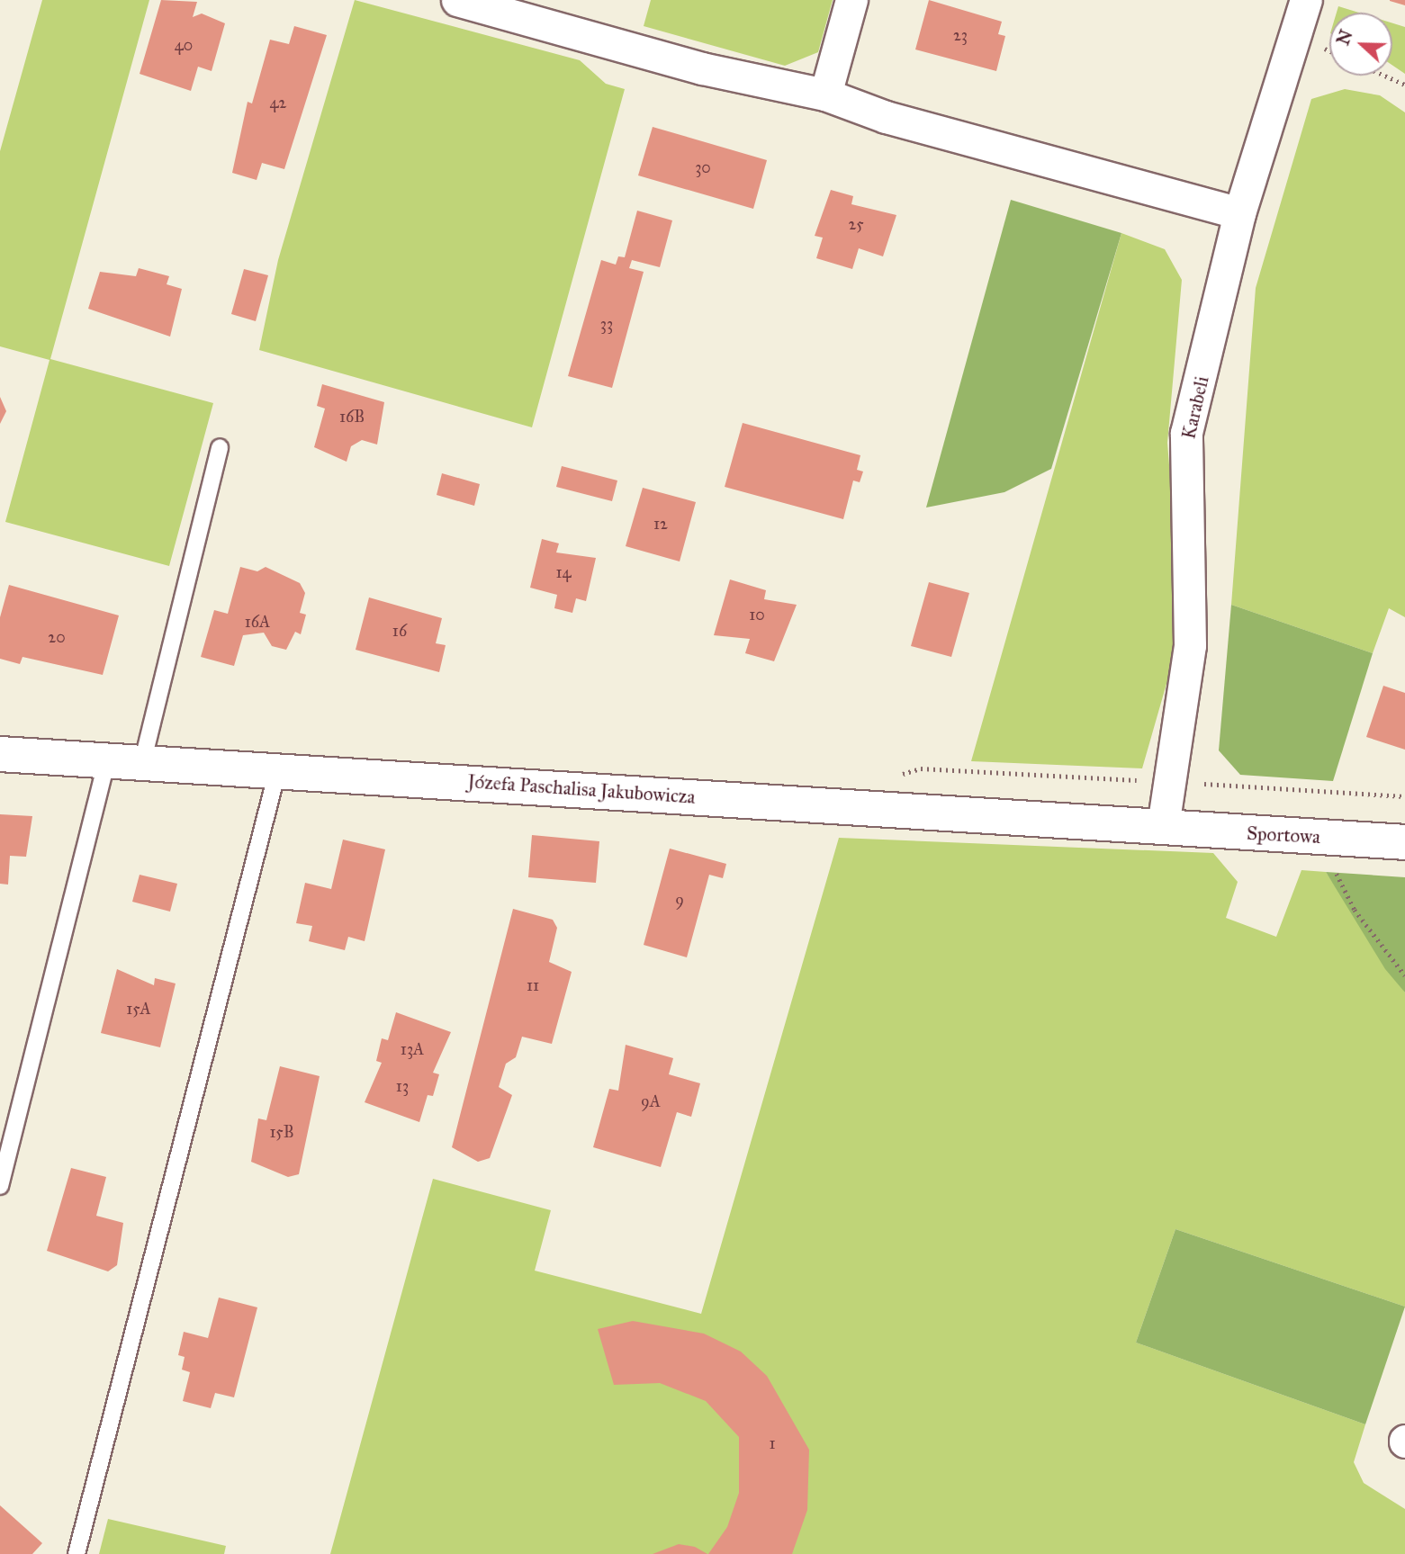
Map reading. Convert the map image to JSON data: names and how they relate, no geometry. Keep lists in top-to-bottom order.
{
  "streets": {
    "street": ["Karabeli", "Józefa Paschalisa Jakubowicza", "Sportowa"]
  },
  "crossings": [
    ["Karabeli", "Józefa Paschalisa Jakubowicza"],
    ["Karabeli", "Sportowa"],
    ["Józefa Paschalisa Jakubowicza", "Sportowa"]
  ],
  "house_numbers": [
    "23",
    "40",
    "42",
    "30",
    "25",
    "33",
    "16B",
    "12",
    "14",
    "10",
    "16A",
    "16",
    "20",
    "9",
    "11",
    "15A",
    "13A",
    "13",
    "9A",
    "15B",
    "1"
  ],
  "north": "left"
}
